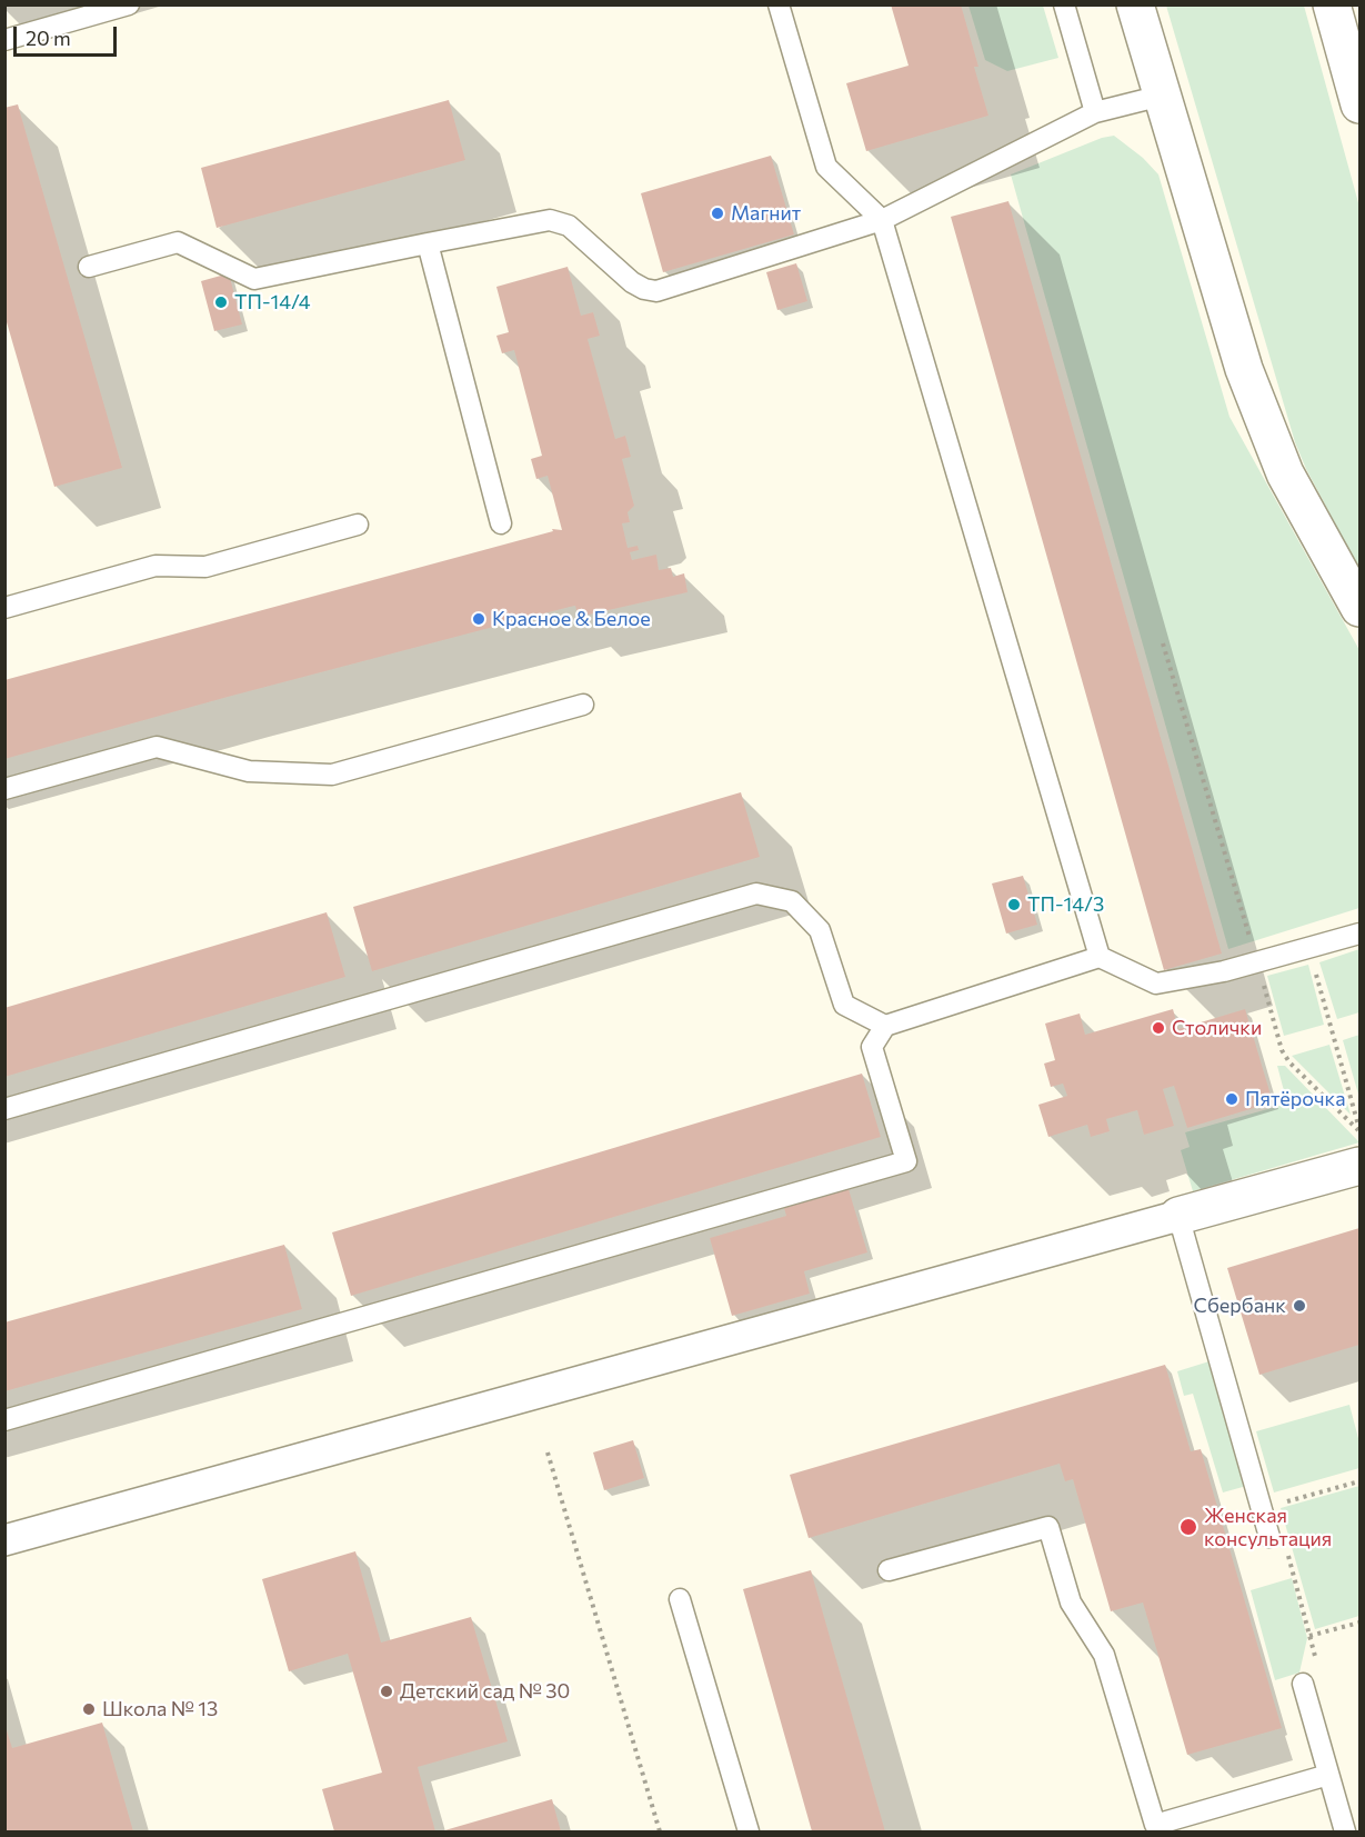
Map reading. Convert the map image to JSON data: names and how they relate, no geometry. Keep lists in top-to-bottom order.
{
  "places": [
    "Магнит",
    "ТП-14/4",
    "Красное & Белое",
    "ТП-14/3",
    "Столички",
    "Пятёрочка",
    "Сбербанк",
    "Женская консультация",
    "Детский сад № 30",
    "Школа № 13"
  ],
  "scale_bar": "20 m"
}
